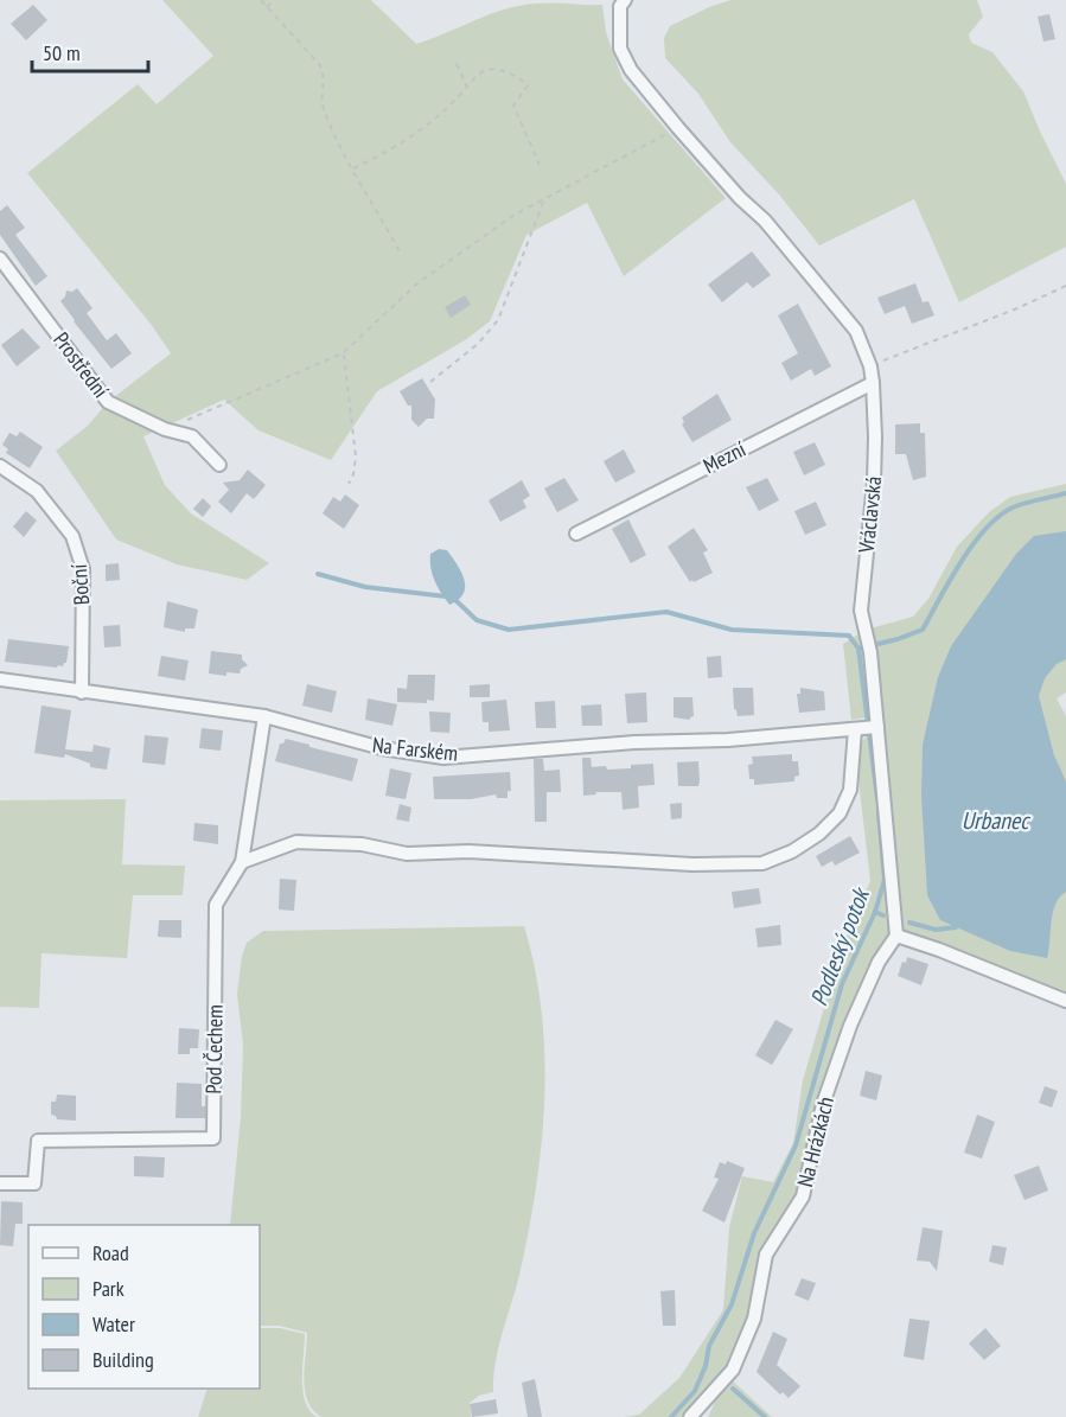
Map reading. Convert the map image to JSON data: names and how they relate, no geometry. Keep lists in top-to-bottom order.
{
  "streets": {
    "street": [
      "Prostřední",
      "Mezní",
      "Vráclavská",
      "Boční",
      "Na Farském",
      "Pod Čechem",
      "Na Hrázkách"
    ]
  },
  "crossings": [
    ["Mezní", "Vráclavská"],
    ["Vráclavská", "Na Farském"],
    ["Vráclavská", "Na Hrázkách"],
    ["Boční", "Na Farském"],
    ["Na Farském", "Pod Čechem"]
  ],
  "water": ["Urbanec", "Podleský potok"],
  "legend": [
    "Road",
    "Park",
    "Water",
    "Building"
  ],
  "scale_bar": "50 m"
}
